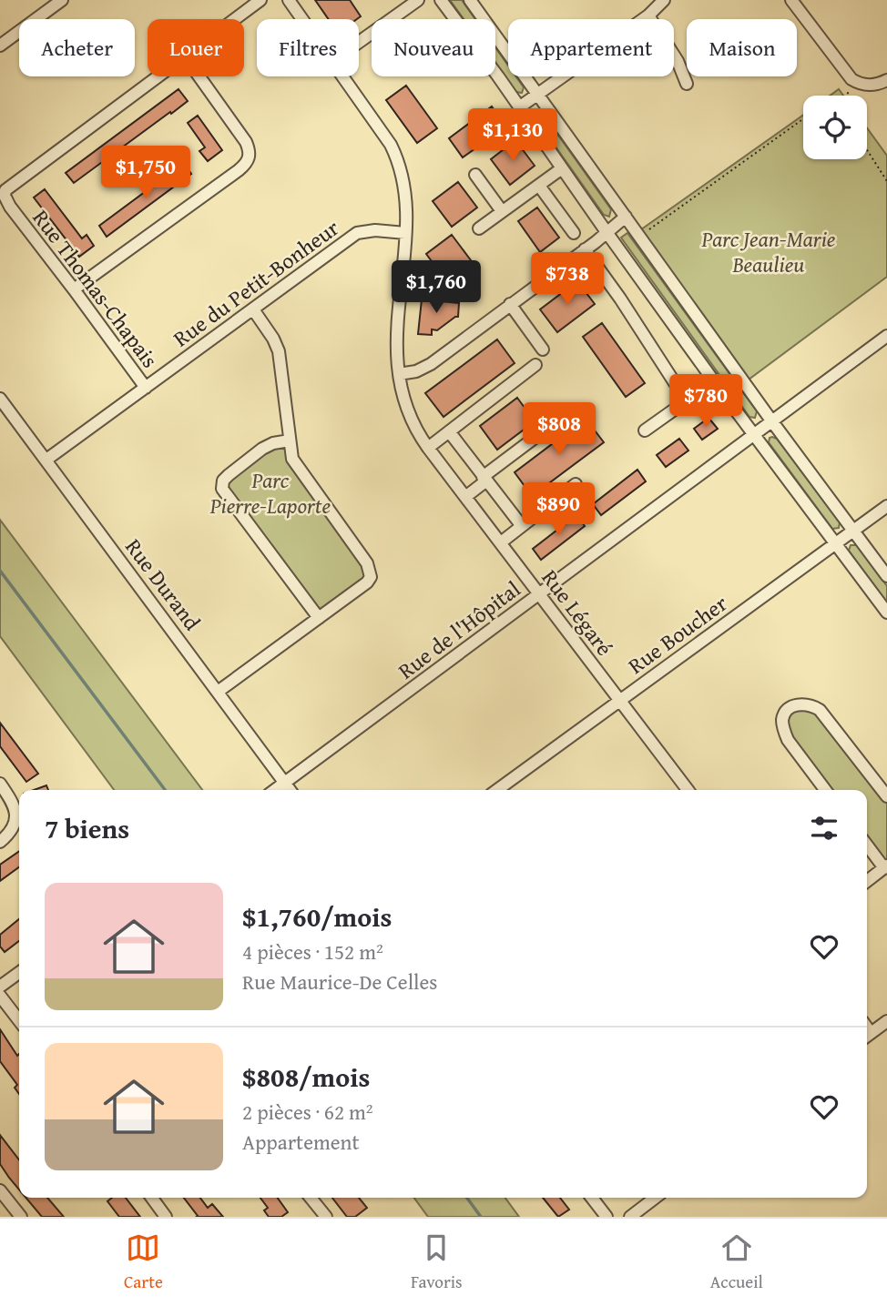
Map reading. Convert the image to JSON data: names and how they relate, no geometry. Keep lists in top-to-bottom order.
{
  "streets": {
    "street": [
      "Rue du Petit-Bonheur",
      "Rue Thomas-Chapais",
      "Rue Durand",
      "Rue Légaré",
      "Rue de l'Hôpital",
      "Rue Boucher"
    ]
  },
  "crossings": [
    ["Rue du Petit-Bonheur", "Rue Thomas-Chapais"],
    ["Rue du Petit-Bonheur", "Rue Durand"],
    ["Rue du Petit-Bonheur", "Rue Légaré"],
    ["Rue Durand", "Rue de l'Hôpital"],
    ["Rue Légaré", "Rue de l'Hôpital"],
    ["Rue Légaré", "Rue Boucher"]
  ],
  "parks": ["Parc Jean-Marie Beaulieu", "Parc Pierre-Laporte"],
  "page": {
    "chip": [
      "Acheter",
      "Louer",
      "Filtres",
      "Nouveau",
      "Appartement",
      "Maison"
    ],
    "price": [
      "$1,130",
      "$1,750",
      "$738",
      "$1,760",
      "$780",
      "$808",
      "$890"
    ],
    "heading": "7 biens",
    "list": [
      {
        "name": "$1,760/mois",
        "note": "4 pièces · 152 m² · Rue Maurice-De Celles"
      },
      {
        "name": "$808/mois",
        "note": "2 pièces · 62 m² · Appartement"
      }
    ],
    "tabs": ["Carte", "Favoris", "Accueil"]
  }
}
